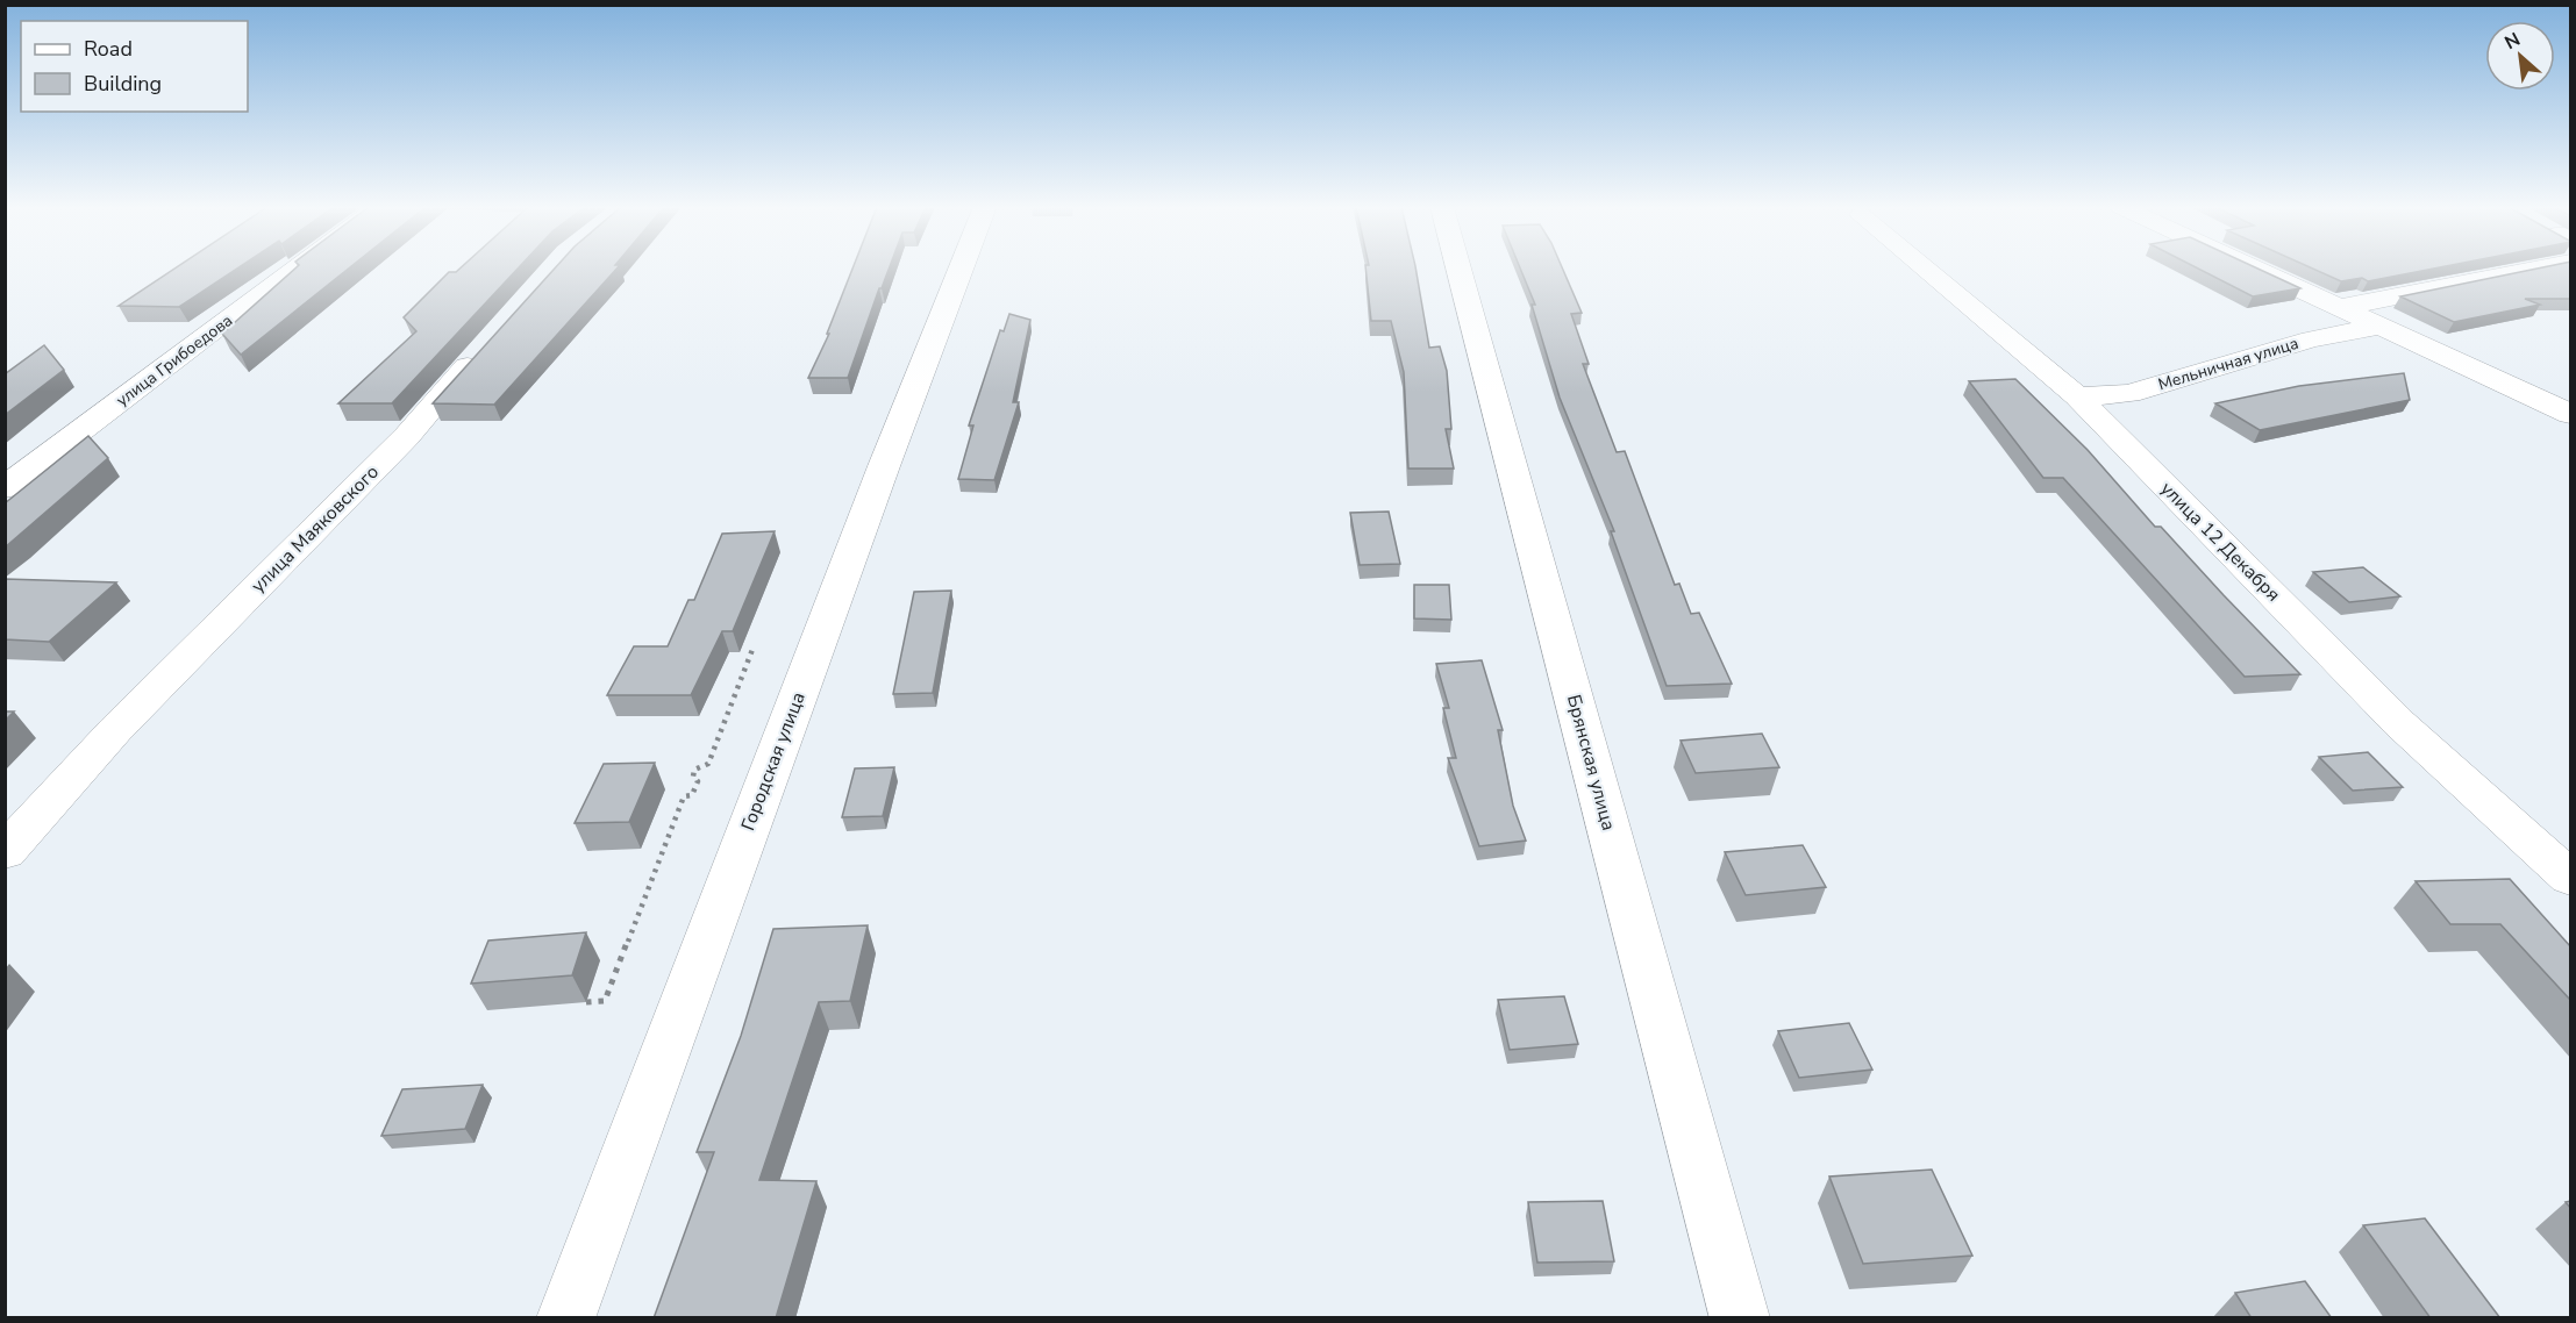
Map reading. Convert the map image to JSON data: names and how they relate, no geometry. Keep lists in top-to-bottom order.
{
  "streets": {
    "street": [
      "улица Грибоедова",
      "Мельничная улица",
      "улица Маяковского",
      "улица 12 Декабря",
      "Городская улица",
      "Брянская улица"
    ]
  },
  "crossings": [
    ["Мельничная улица", "улица 12 Декабря"]
  ],
  "legend": ["Road", "Building"],
  "north": "top left"
}
